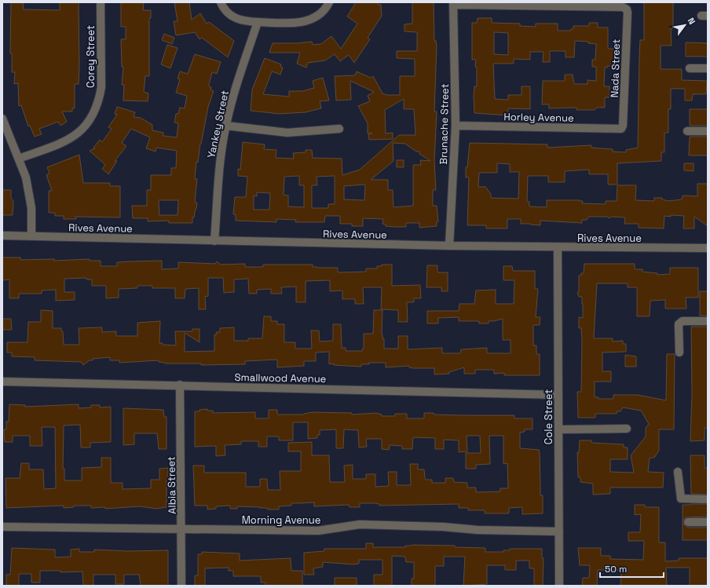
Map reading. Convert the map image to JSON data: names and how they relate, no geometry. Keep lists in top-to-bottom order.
{
  "streets": {
    "street": [
      "Corey Street",
      "Nada Street",
      "Horley Avenue",
      "Yankey Street",
      "Brunache Street",
      "Rives Avenue",
      "Smallwood Avenue",
      "Cole Street",
      "Albia Street",
      "Morning Avenue"
    ]
  },
  "crossings": [
    ["Nada Street", "Horley Avenue"],
    ["Nada Street", "Brunache Street"],
    ["Horley Avenue", "Brunache Street"],
    ["Yankey Street", "Rives Avenue"],
    ["Brunache Street", "Rives Avenue"],
    ["Rives Avenue", "Cole Street"],
    ["Smallwood Avenue", "Cole Street"],
    ["Smallwood Avenue", "Albia Street"],
    ["Cole Street", "Morning Avenue"],
    ["Albia Street", "Morning Avenue"]
  ],
  "scale_bar": "50 m",
  "north": "top right"
}
